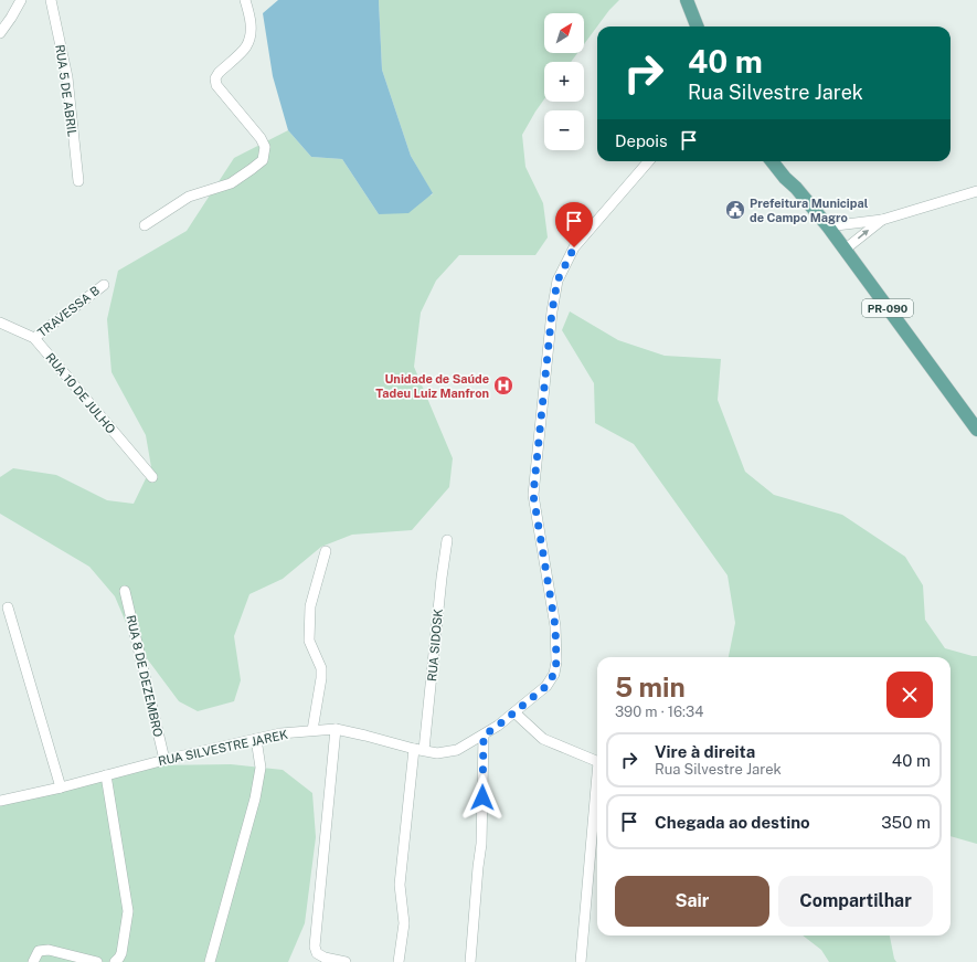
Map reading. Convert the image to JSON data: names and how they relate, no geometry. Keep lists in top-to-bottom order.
{
  "streets": {
    "main road": ["PR-090"],
    "street": [
      "RUA 5 DE ABRIL",
      "TRAVESSA B",
      "RUA 10 DE JULHO",
      "RUA SIDOSK",
      "RUA 8 DE DEZEMBRO",
      "RUA SILVESTRE JAREK"
    ]
  },
  "crossings": [
    ["TRAVESSA B", "RUA 10 DE JULHO"],
    ["RUA SIDOSK", "RUA SILVESTRE JAREK"],
    ["RUA 8 DE DEZEMBRO", "RUA SILVESTRE JAREK"]
  ],
  "places": {
    "public building": ["Prefeitura Municipal de Campo Magro"],
    "hospital": ["Unidade de Saúde Tadeu Luiz Manfron"]
  },
  "north": "top right",
  "page": {
    "map_buttons": ["+", "−"],
    "turn": ["40 m", "Rua Silvestre Jarek"],
    "then": "Depois",
    "heading": ["5 min", "390 m · 16:34"],
    "list": [
      {
        "name": "Vire à direita",
        "note": "Rua Silvestre Jarek",
        "value": "40 m"
      },
      {
        "name": "Chegada ao destino",
        "value": "350 m"
      }
    ],
    "buttons": ["Sair", "Compartilhar"]
  }
}
